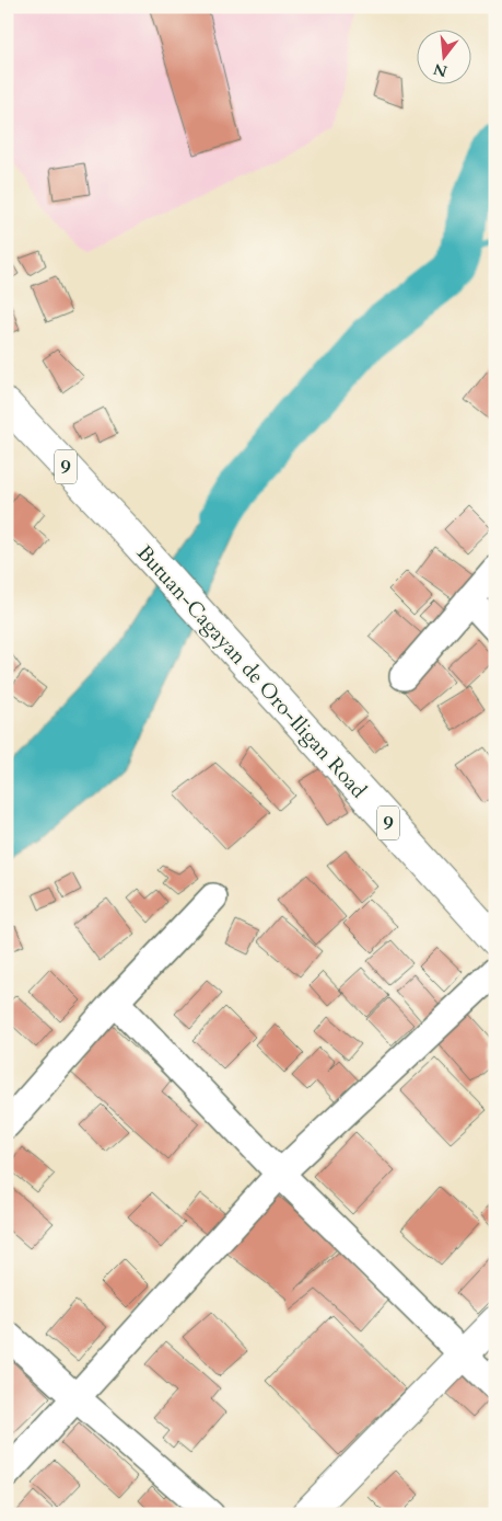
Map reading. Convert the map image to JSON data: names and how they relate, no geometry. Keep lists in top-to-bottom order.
{
  "streets": {
    "main road": ["9", "Butuan-Cagayan de Oro-Iligan Road"]
  },
  "north": "bottom"
}
